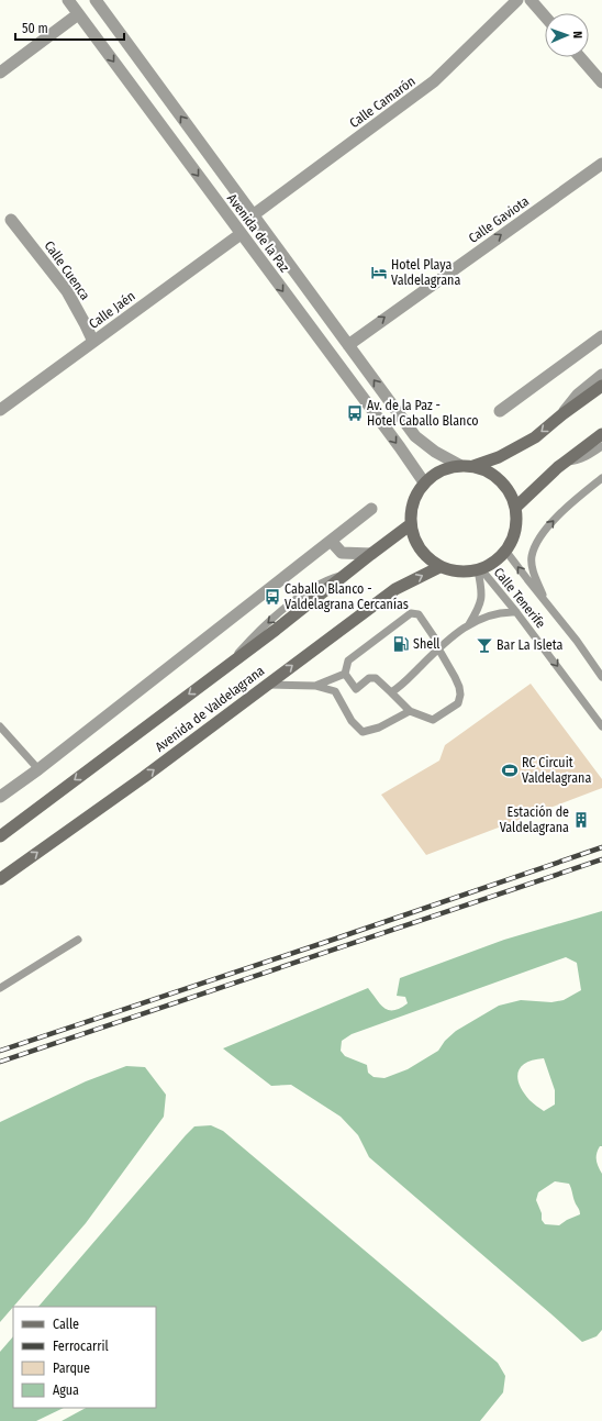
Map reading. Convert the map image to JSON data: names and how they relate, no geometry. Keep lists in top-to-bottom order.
{
  "streets": {
    "main road": ["Avenida de Valdelagrana"],
    "street": [
      "Calle Camarón",
      "Calle Gaviota",
      "Avenida de la Paz",
      "Calle Cuenca",
      "Calle Jaén"
    ],
    "lane": ["Calle Tenerife"]
  },
  "crossings": [
    ["Calle Camarón", "Avenida de la Paz"],
    ["Calle Gaviota", "Avenida de la Paz"],
    ["Avenida de la Paz", "Calle Jaén"],
    ["Avenida de la Paz", "Calle Tenerife"],
    ["Avenida de la Paz", "Avenida de Valdelagrana"],
    ["Calle Cuenca", "Calle Jaén"],
    ["Calle Tenerife", "Avenida de Valdelagrana"]
  ],
  "one_way": ["Calle Gaviota"],
  "places": {
    "hotel": ["Hotel Playa Valdelagrana"],
    "bus stop": ["Av. de la Paz - Hotel Caballo Blanco", "Caballo Blanco - Valdelagrana Cercanías"],
    "fuel station": ["Shell"],
    "bar": ["Bar La Isleta"],
    "sports": ["RC Circuit Valdelagrana"],
    "building": ["Estación de Valdelagrana"]
  },
  "legend": [
    "Calle",
    "Ferrocarril",
    "Parque",
    "Agua"
  ],
  "scale_bar": "50 m",
  "north": "right"
}
